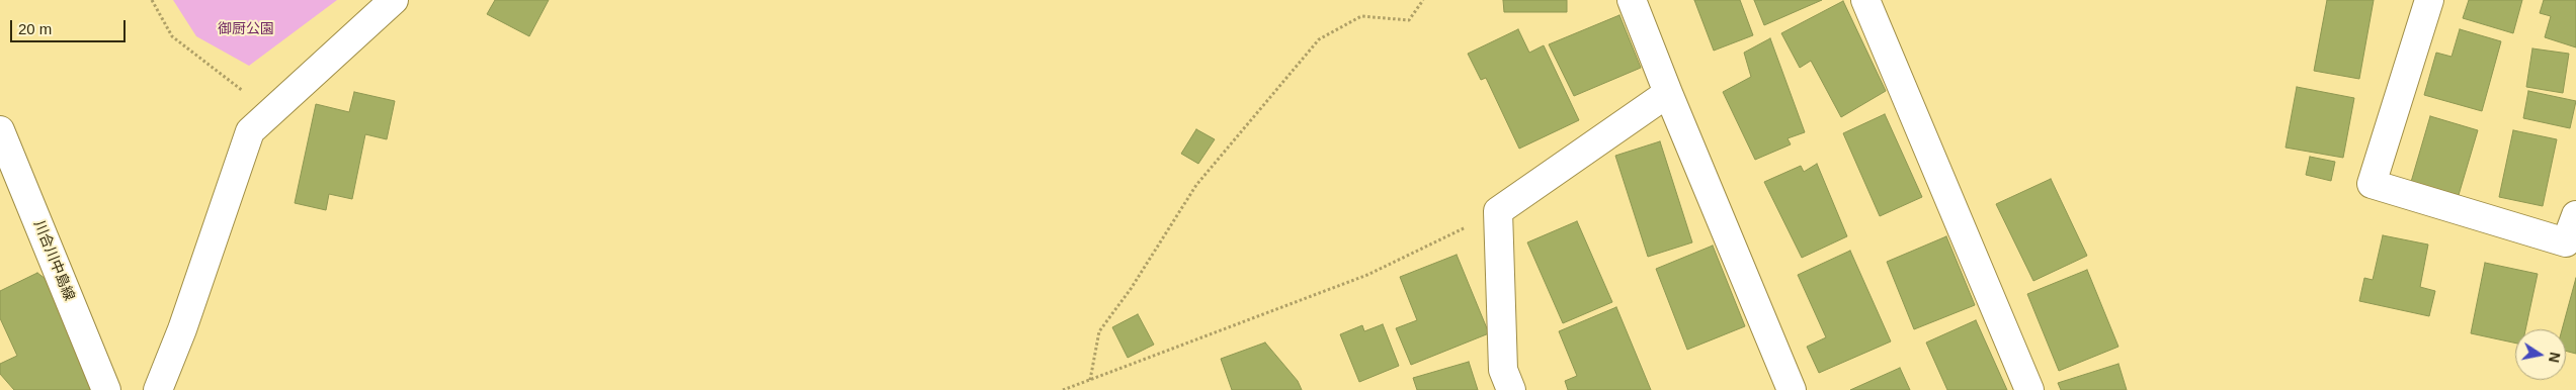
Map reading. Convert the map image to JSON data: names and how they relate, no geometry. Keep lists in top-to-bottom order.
{
  "streets": {
    "street": ["川合川中島線"]
  },
  "parks": ["御厨公園"],
  "scale_bar": "20 m",
  "north": "right"
}
